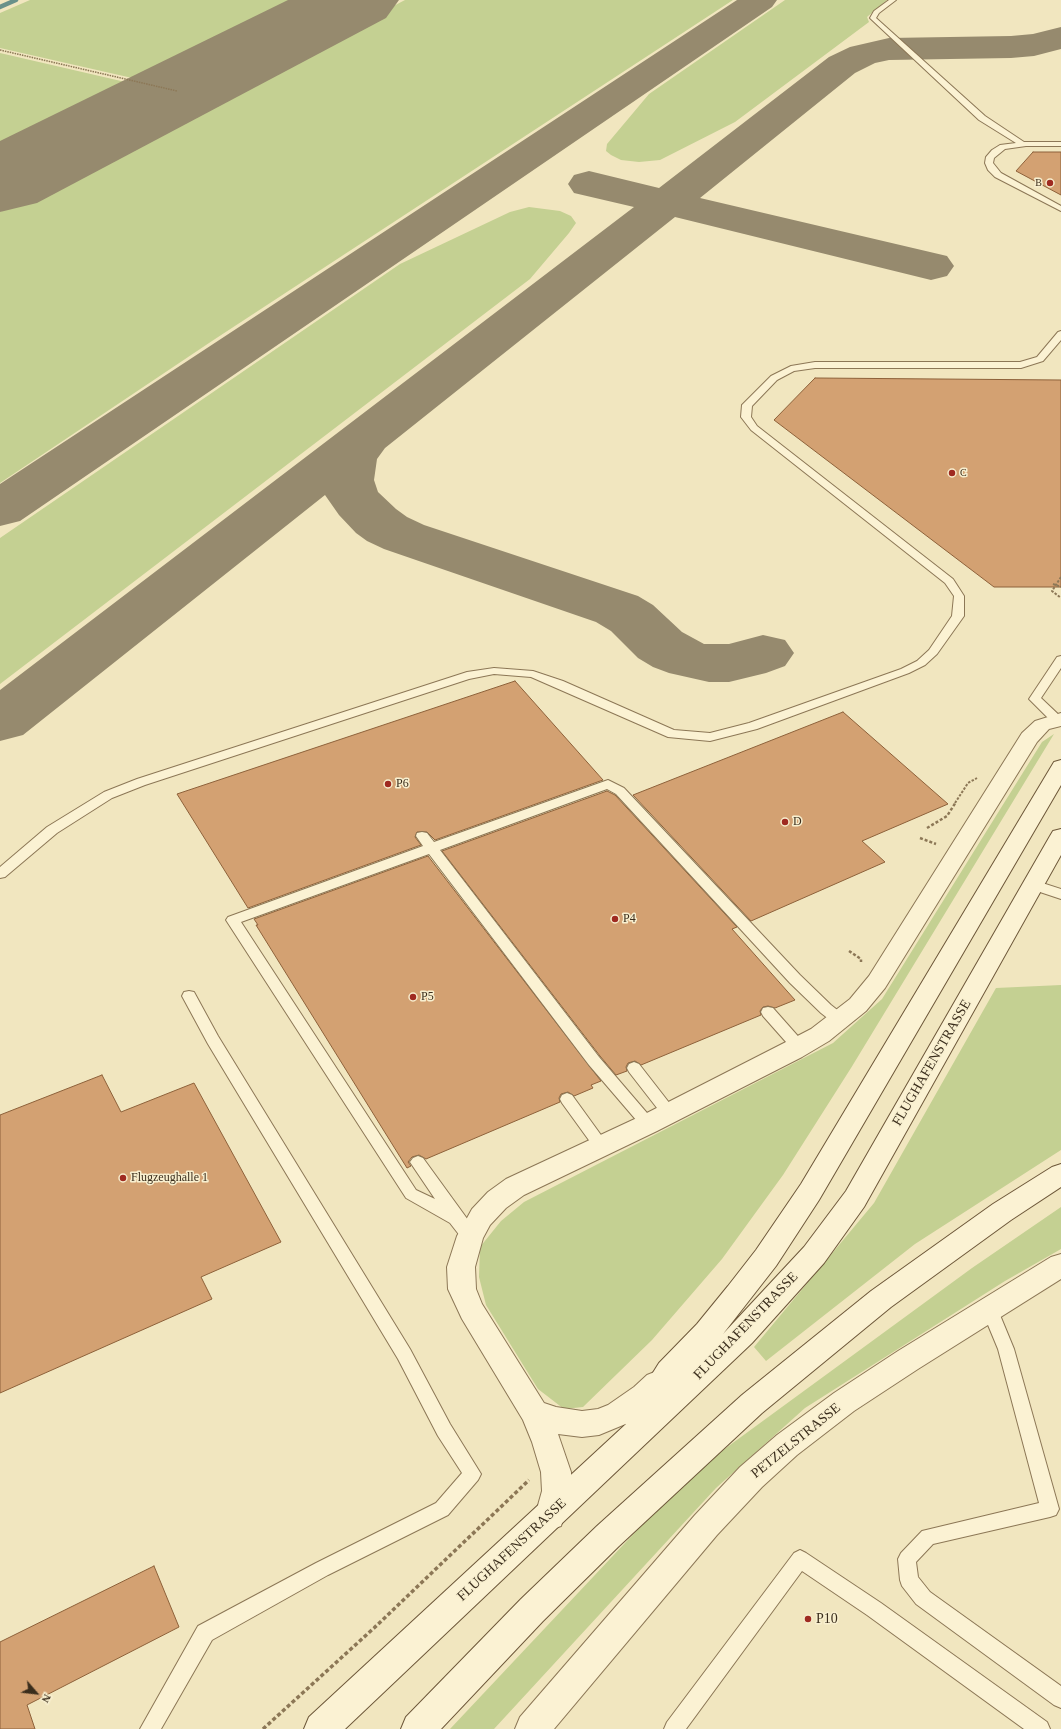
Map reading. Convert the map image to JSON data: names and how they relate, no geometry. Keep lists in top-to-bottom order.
{
  "streets": {
    "main road": ["FLUGHAFENSTRASSE", "PETZELSTRASSE"]
  },
  "places": [
    "B",
    "C",
    "P6",
    "D",
    "P4",
    "P5",
    "Flugzeughalle 1",
    "P10"
  ],
  "north": "bottom right"
}
